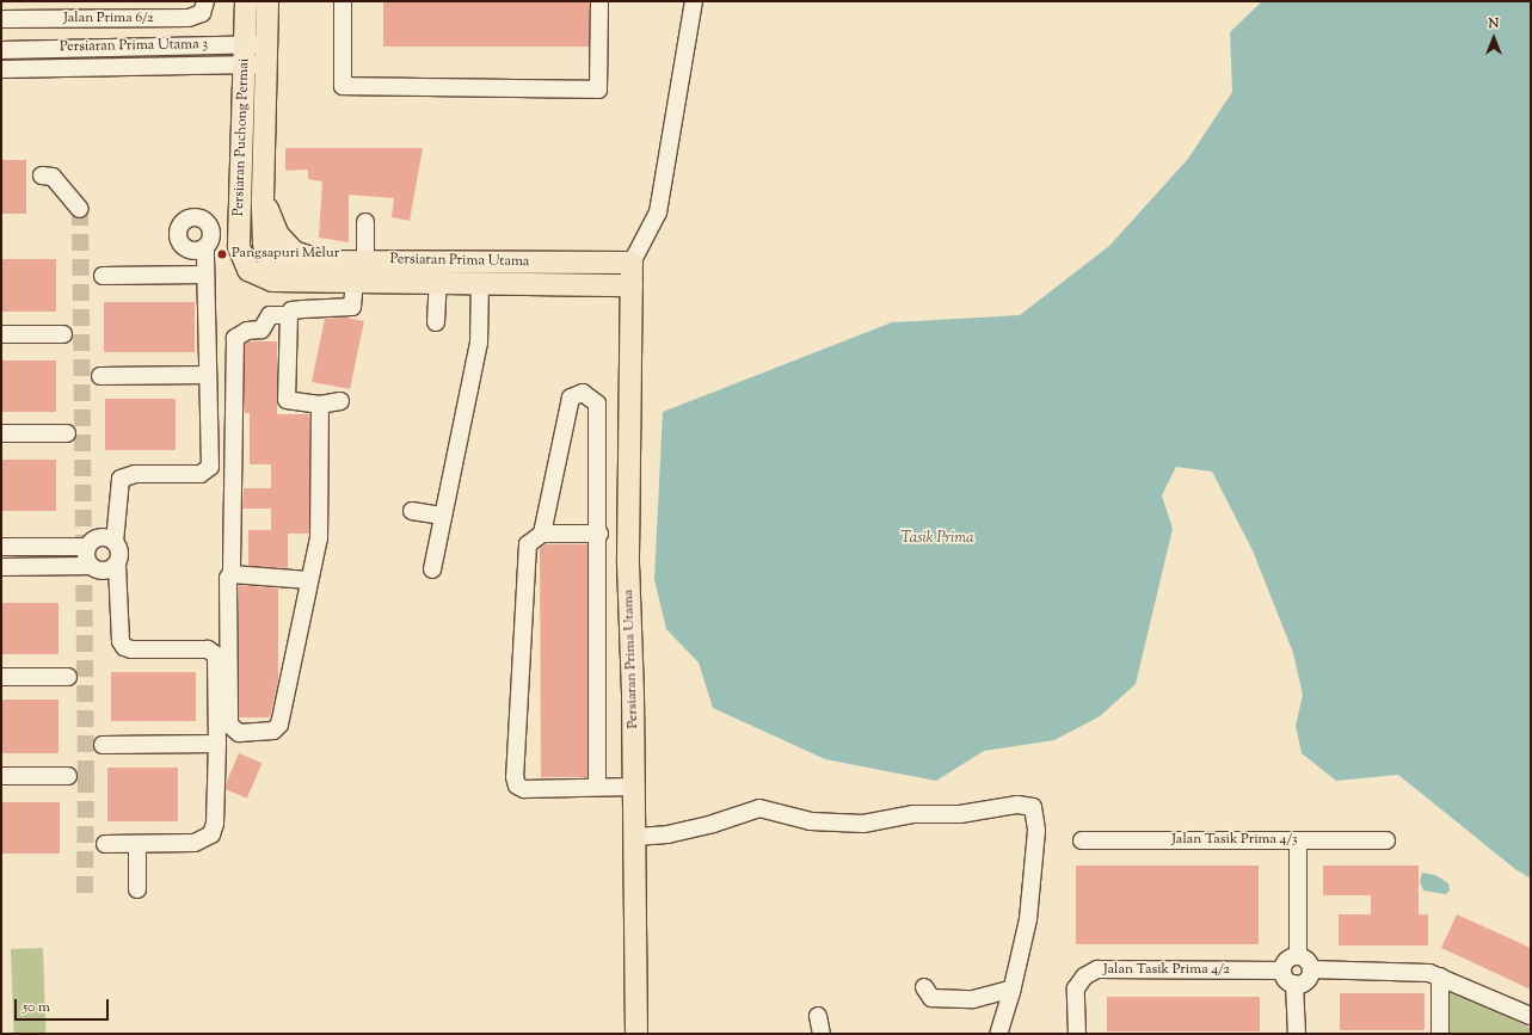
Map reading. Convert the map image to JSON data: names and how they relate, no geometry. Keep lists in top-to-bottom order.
{
  "streets": {
    "main road": ["Persiaran Puchong Permai", "Persiaran Prima Utama"],
    "street": [
      "Jalan Prima 6/2",
      "Persiaran Prima Utama 3",
      "Jalan Tasik Prima 4/3",
      "Jalan Tasik Prima 4/2"
    ]
  },
  "crossings": [
    ["Persiaran Prima Utama 3", "Persiaran Puchong Permai"],
    ["Persiaran Puchong Permai", "Persiaran Prima Utama"]
  ],
  "water": ["Tasik Prima"],
  "places": ["Pangsapuri Melur"],
  "scale_bar": "50 m",
  "north": "top"
}
